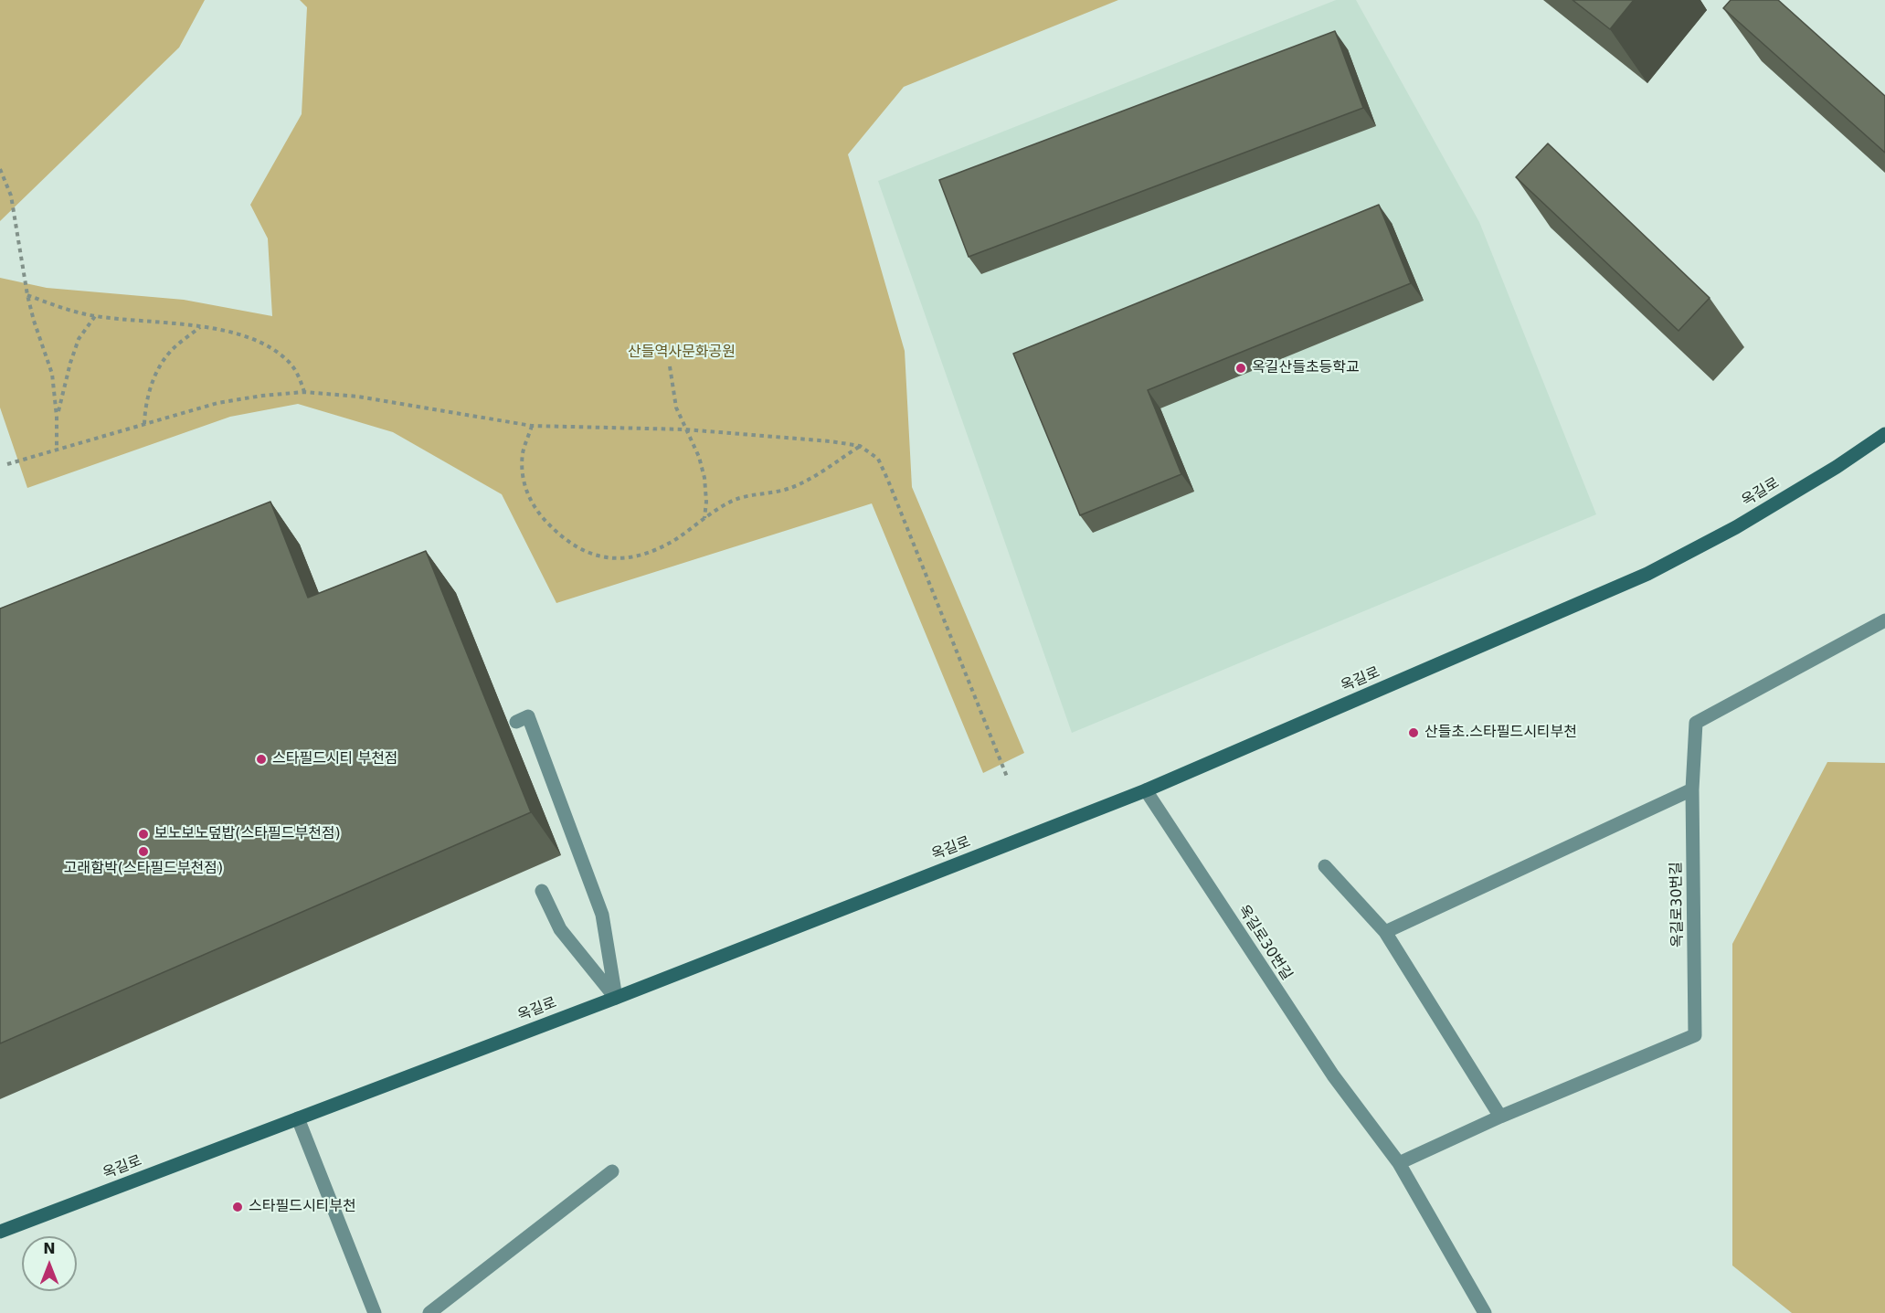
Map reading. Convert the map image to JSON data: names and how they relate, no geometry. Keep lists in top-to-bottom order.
{
  "streets": {
    "street": ["옥길로", "옥길로30번길"]
  },
  "crossings": [
    ["옥길로", "옥길로30번길"]
  ],
  "parks": ["산들역사문화공원"],
  "places": [
    "옥길산들초등학교",
    "산들초.스타필드시티부천",
    "스타필드시티 부천점",
    "보노보노덮밥(스타필드부천점)",
    "고래함박(스타필드부천점)",
    "스타필드시티부천"
  ],
  "north": "top"
}
